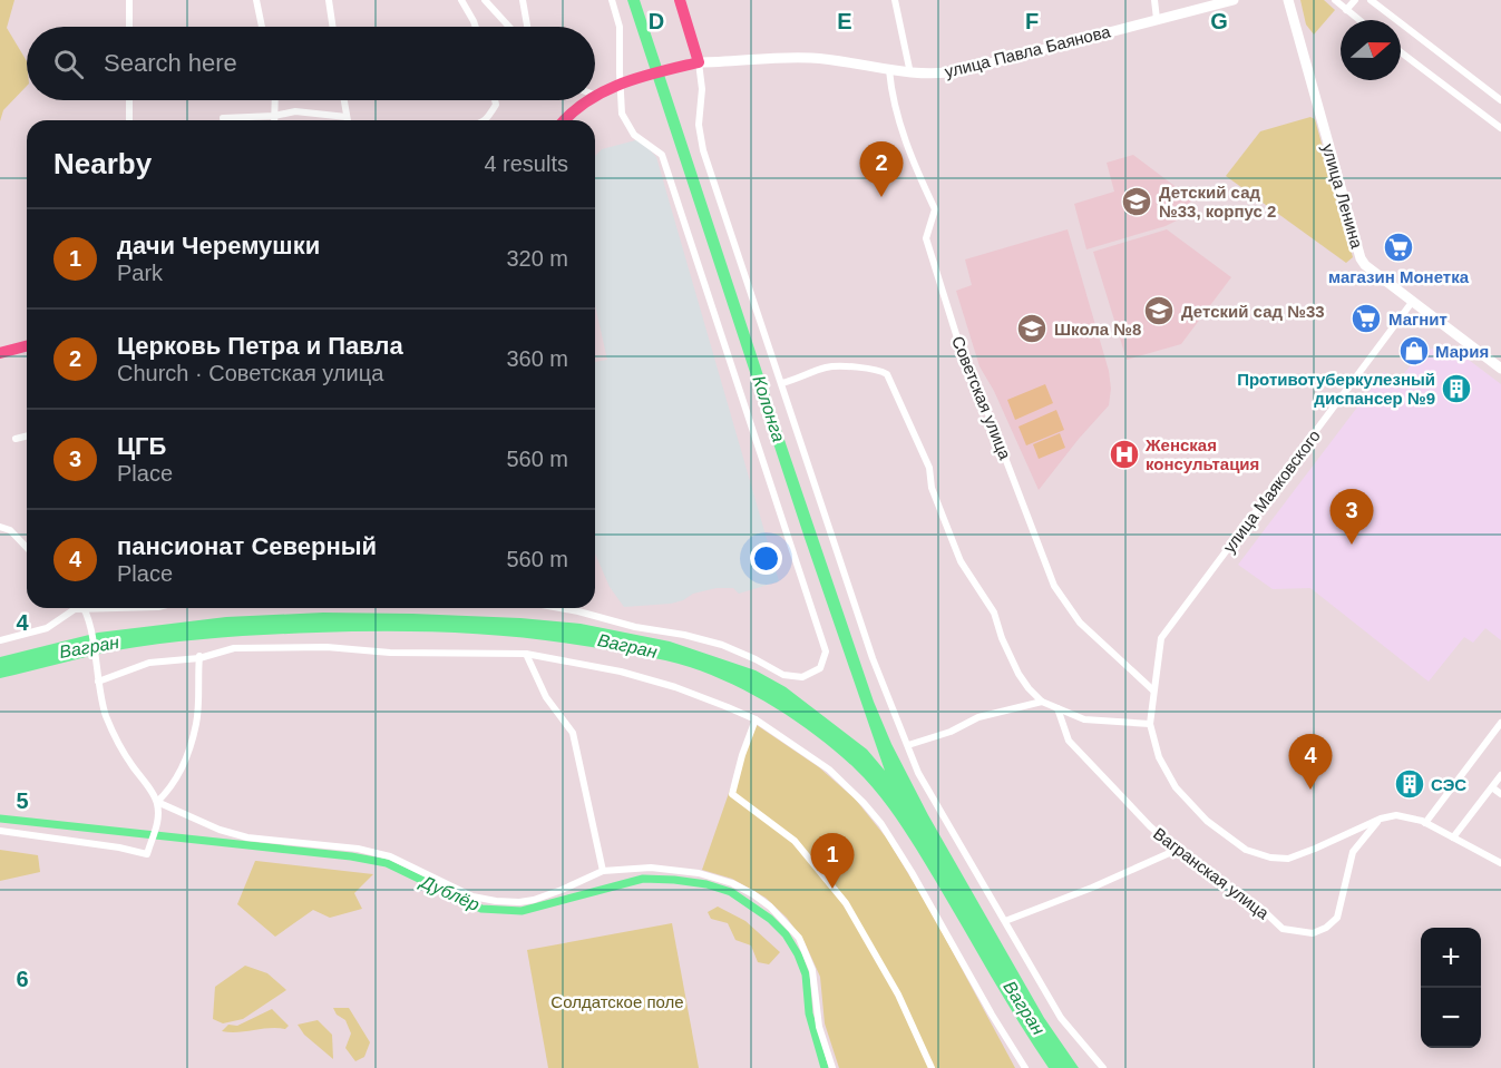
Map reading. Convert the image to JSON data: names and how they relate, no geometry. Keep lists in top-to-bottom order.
{
  "streets": {
    "main road": ["улица Павла Баянова", "улица Ленина"],
    "street": ["Советская улица", "улица Маяковского", "Вагранская улица"]
  },
  "crossings": [
    ["улица Павла Баянова", "Советская улица"],
    ["улица Ленина", "улица Маяковского"],
    ["Советская улица", "улица Маяковского"]
  ],
  "water": ["Колонга", "Вагран", "Дублёр"],
  "parks": ["Солдатское поле"],
  "places": {
    "school or university": ["Детский сад №33, корпус 2", "Детский сад №33", "Школа №8"],
    "supermarket": ["магазин Монетка", "Магнит"],
    "shop": ["Мария"],
    "building": ["Противотуберкулезный диспансер №9", "СЭС"],
    "hospital": ["Женская консультация"]
  },
  "north": "right",
  "page": {
    "search": "Search here",
    "heading": ["Nearby", "4 results"],
    "pins": [
      "2",
      "3",
      "4",
      "1"
    ],
    "list": [
      {
        "mark": "1",
        "name": "дачи Черемушки",
        "note": "Park",
        "value": "320 m"
      },
      {
        "mark": "2",
        "name": "Церковь Петра и Павла",
        "note": "Church · Советская улица",
        "value": "360 m"
      },
      {
        "mark": "3",
        "name": "ЦГБ",
        "note": "Place",
        "value": "560 m"
      },
      {
        "mark": "4",
        "name": "пансионат Северный",
        "note": "Place",
        "value": "560 m"
      }
    ],
    "map_buttons": ["+", "−"]
  },
  "grid": {
    "columns": [
      "D",
      "E",
      "F",
      "G"
    ],
    "rows": ["4", "5", "6"]
  }
}
